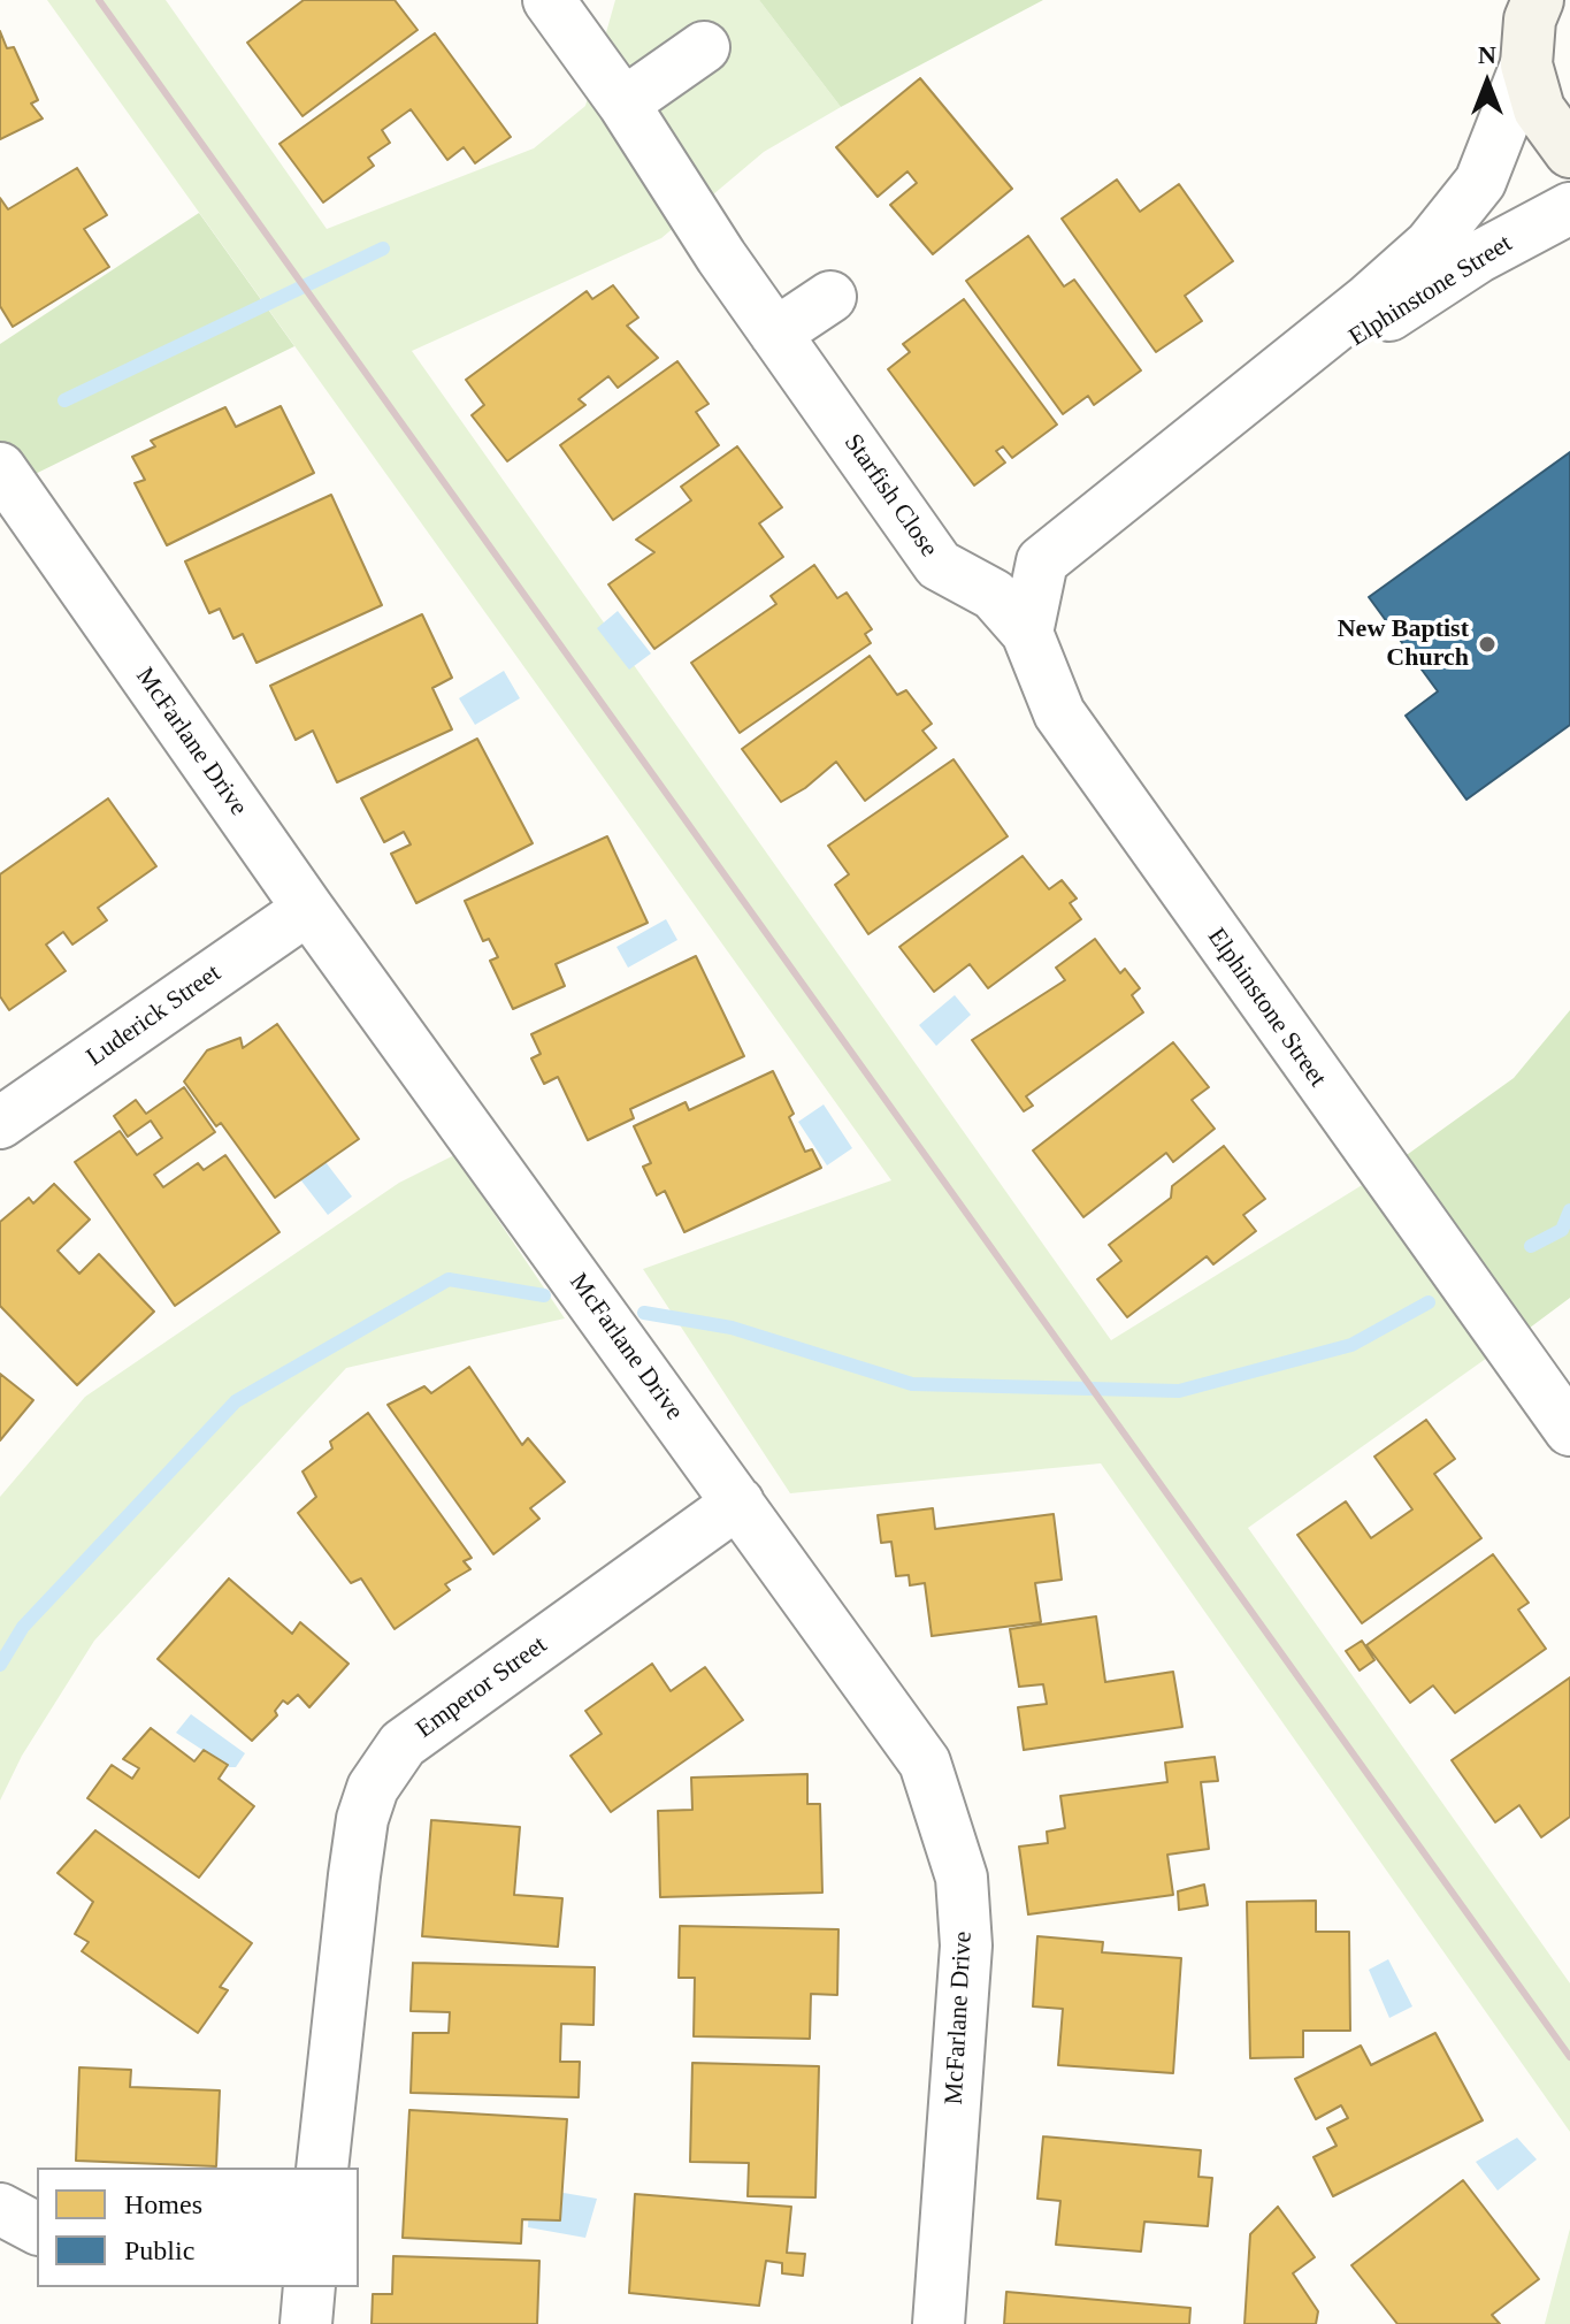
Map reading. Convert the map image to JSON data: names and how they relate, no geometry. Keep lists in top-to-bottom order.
{
  "streets": {
    "street": [
      "Elphinstone Street",
      "Starfish Close",
      "McFarlane Drive",
      "Luderick Street",
      "Emperor Street"
    ]
  },
  "crossings": [
    ["Elphinstone Street", "Starfish Close"],
    ["McFarlane Drive", "Luderick Street"],
    ["McFarlane Drive", "Emperor Street"]
  ],
  "places": ["New Baptist Church"],
  "legend": ["Homes", "Public"],
  "north": "top"
}
